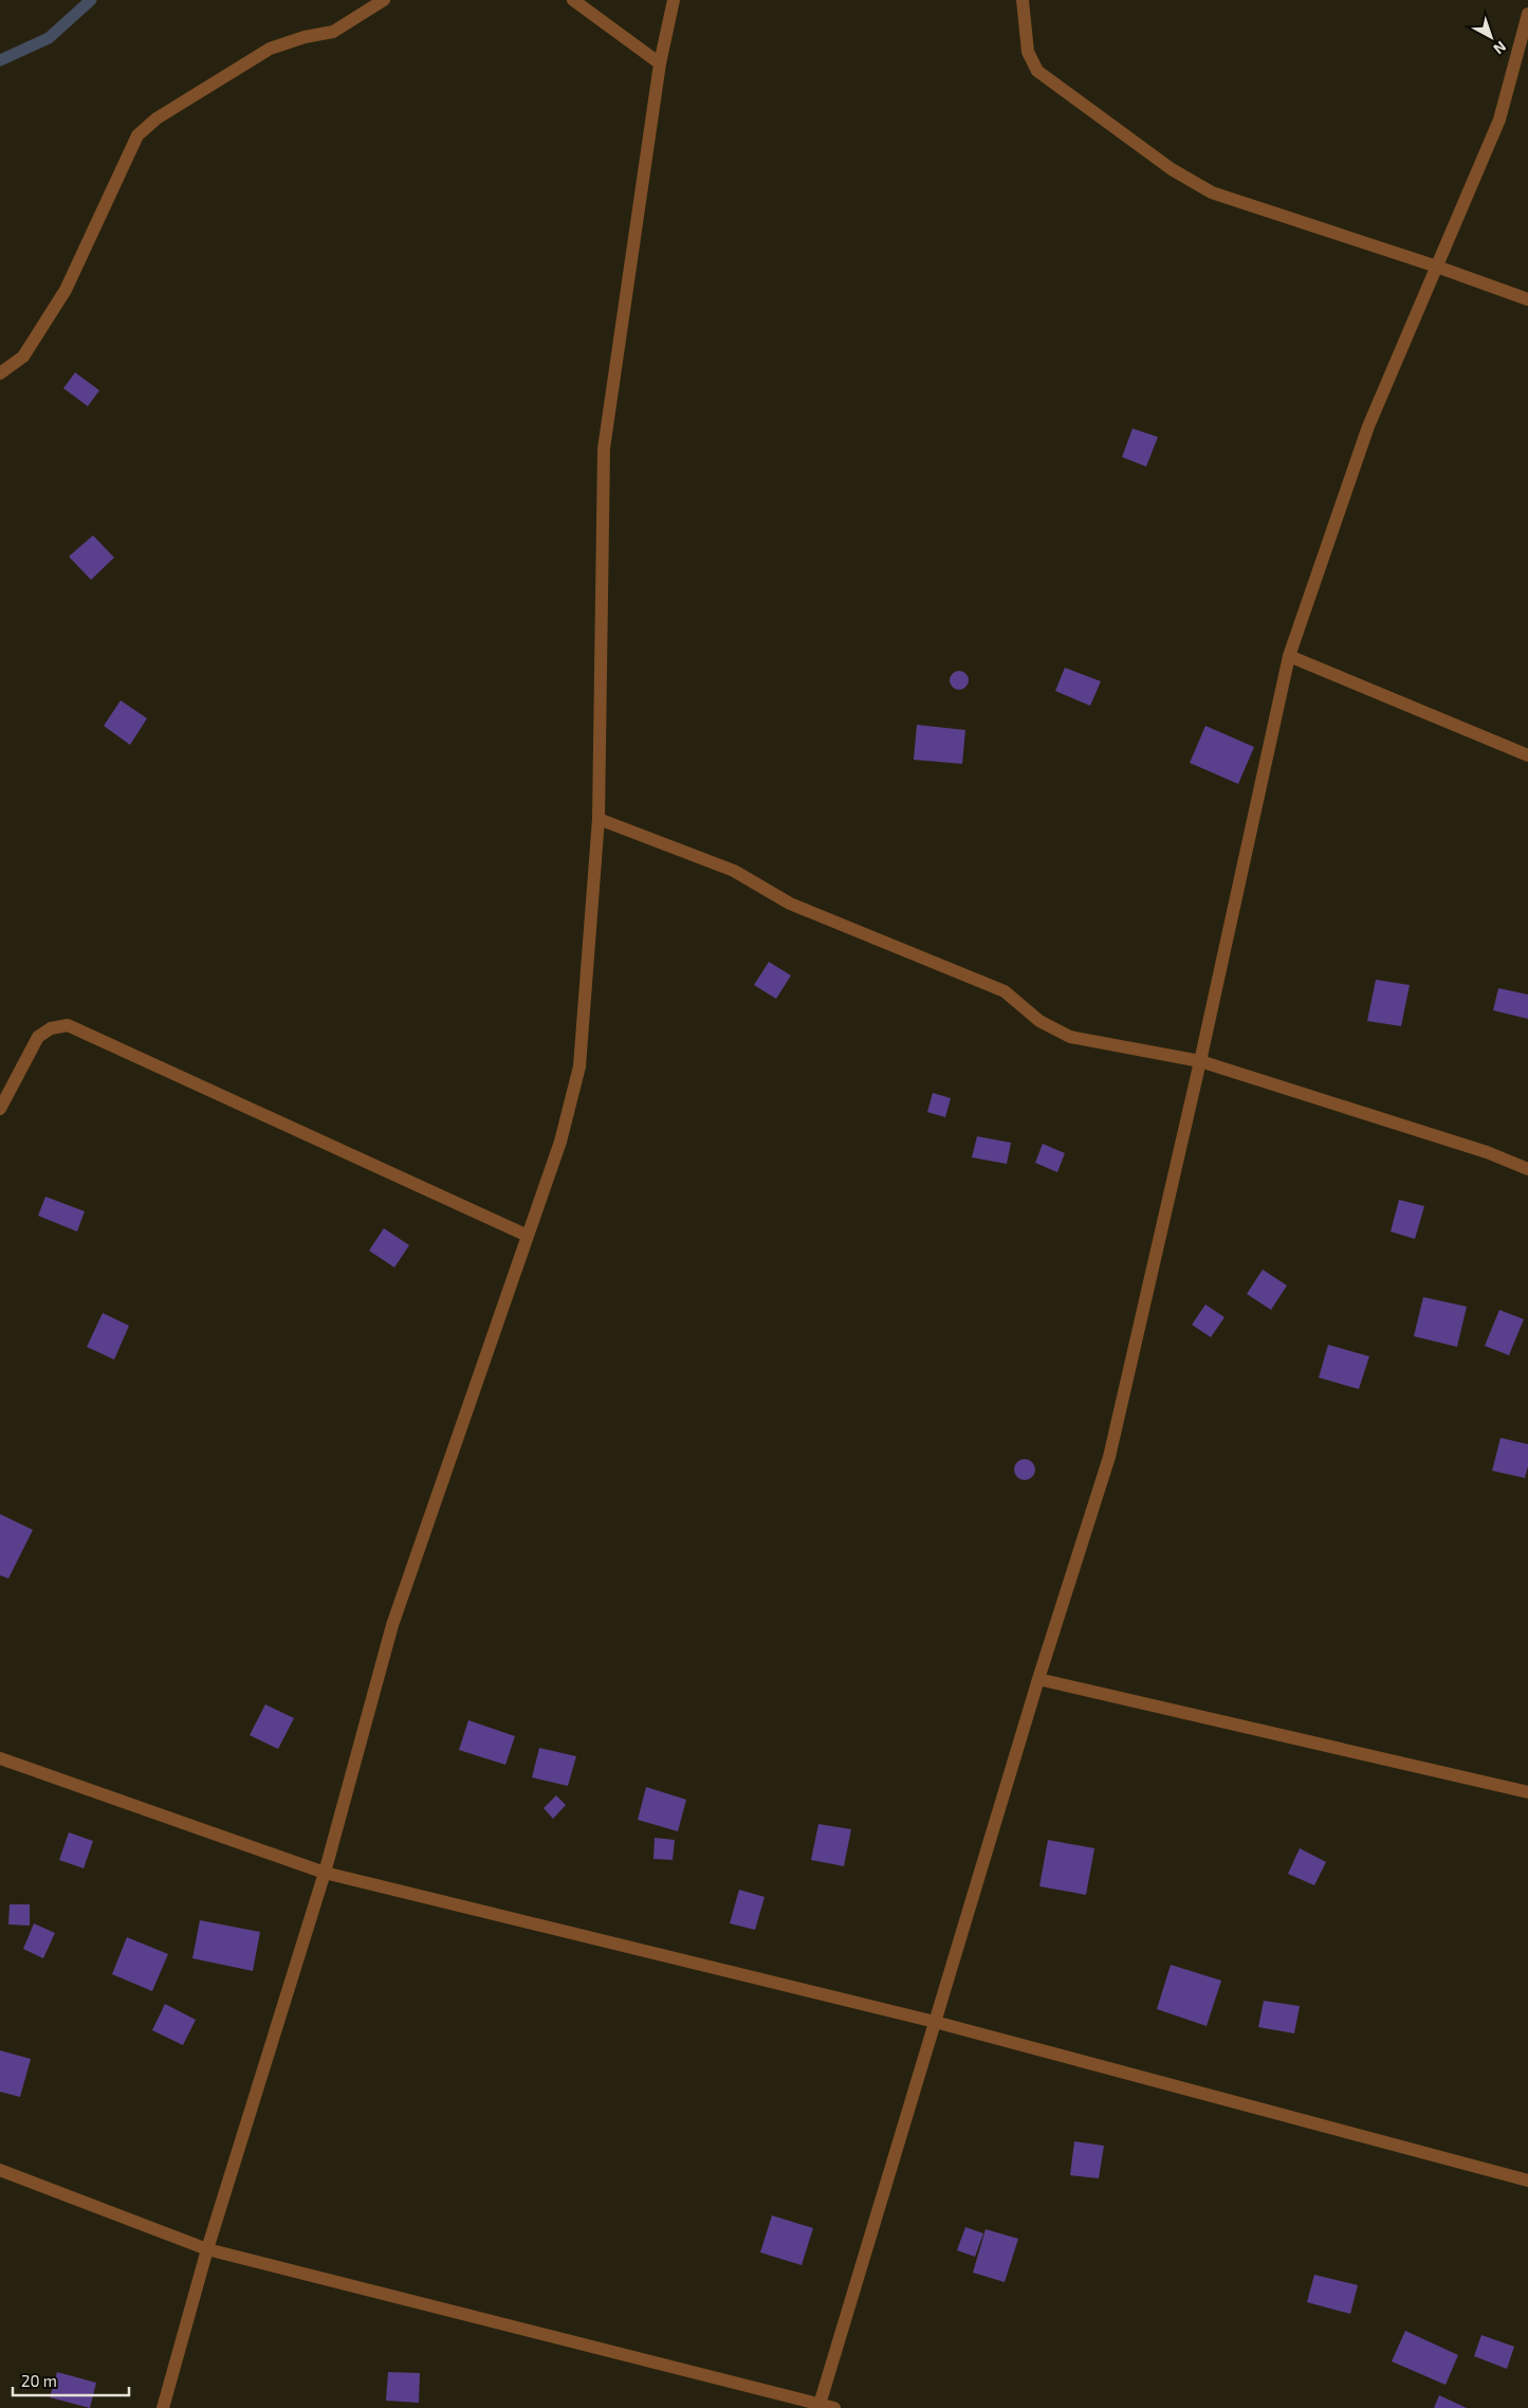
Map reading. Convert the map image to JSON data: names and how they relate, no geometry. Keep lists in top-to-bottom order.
{
  "scale_bar": "20 m",
  "north": "bottom right"
}
